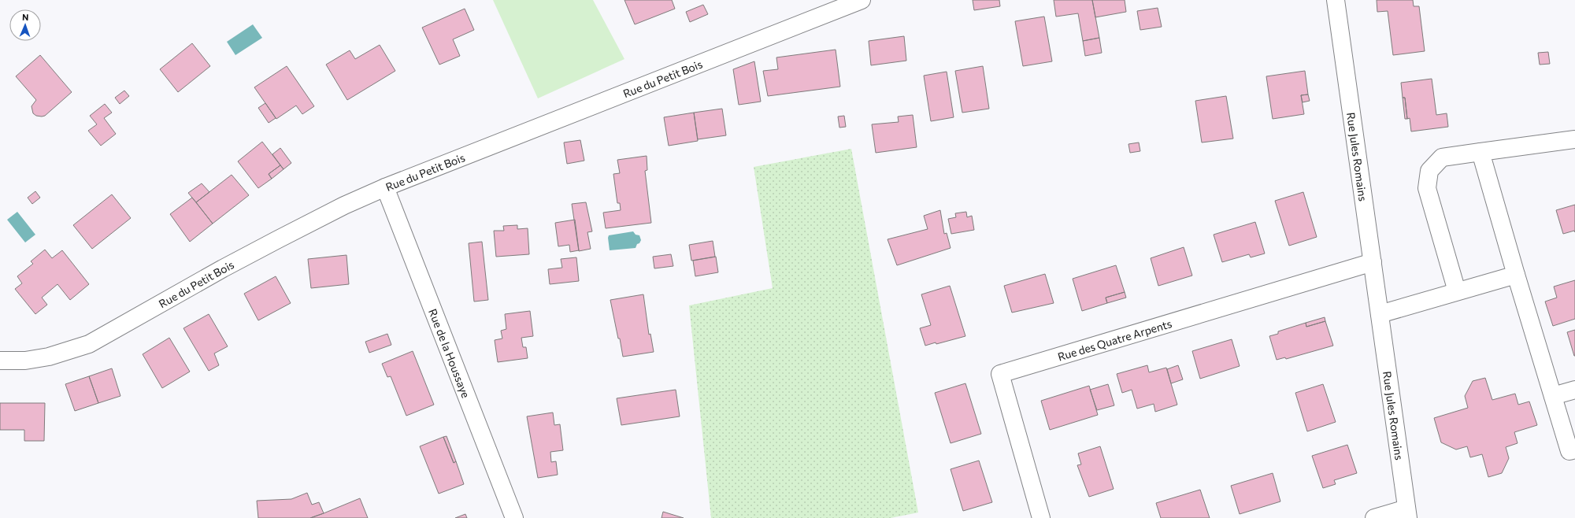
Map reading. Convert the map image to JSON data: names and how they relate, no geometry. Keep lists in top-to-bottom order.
{
  "streets": {
    "street": [
      "Rue du Petit Bois",
      "Rue Jules Romains",
      "Rue des Quatre Arpents",
      "Rue de la Houssaye"
    ]
  },
  "crossings": [
    ["Rue du Petit Bois", "Rue de la Houssaye"],
    ["Rue Jules Romains", "Rue des Quatre Arpents"]
  ],
  "north": "top"
}
